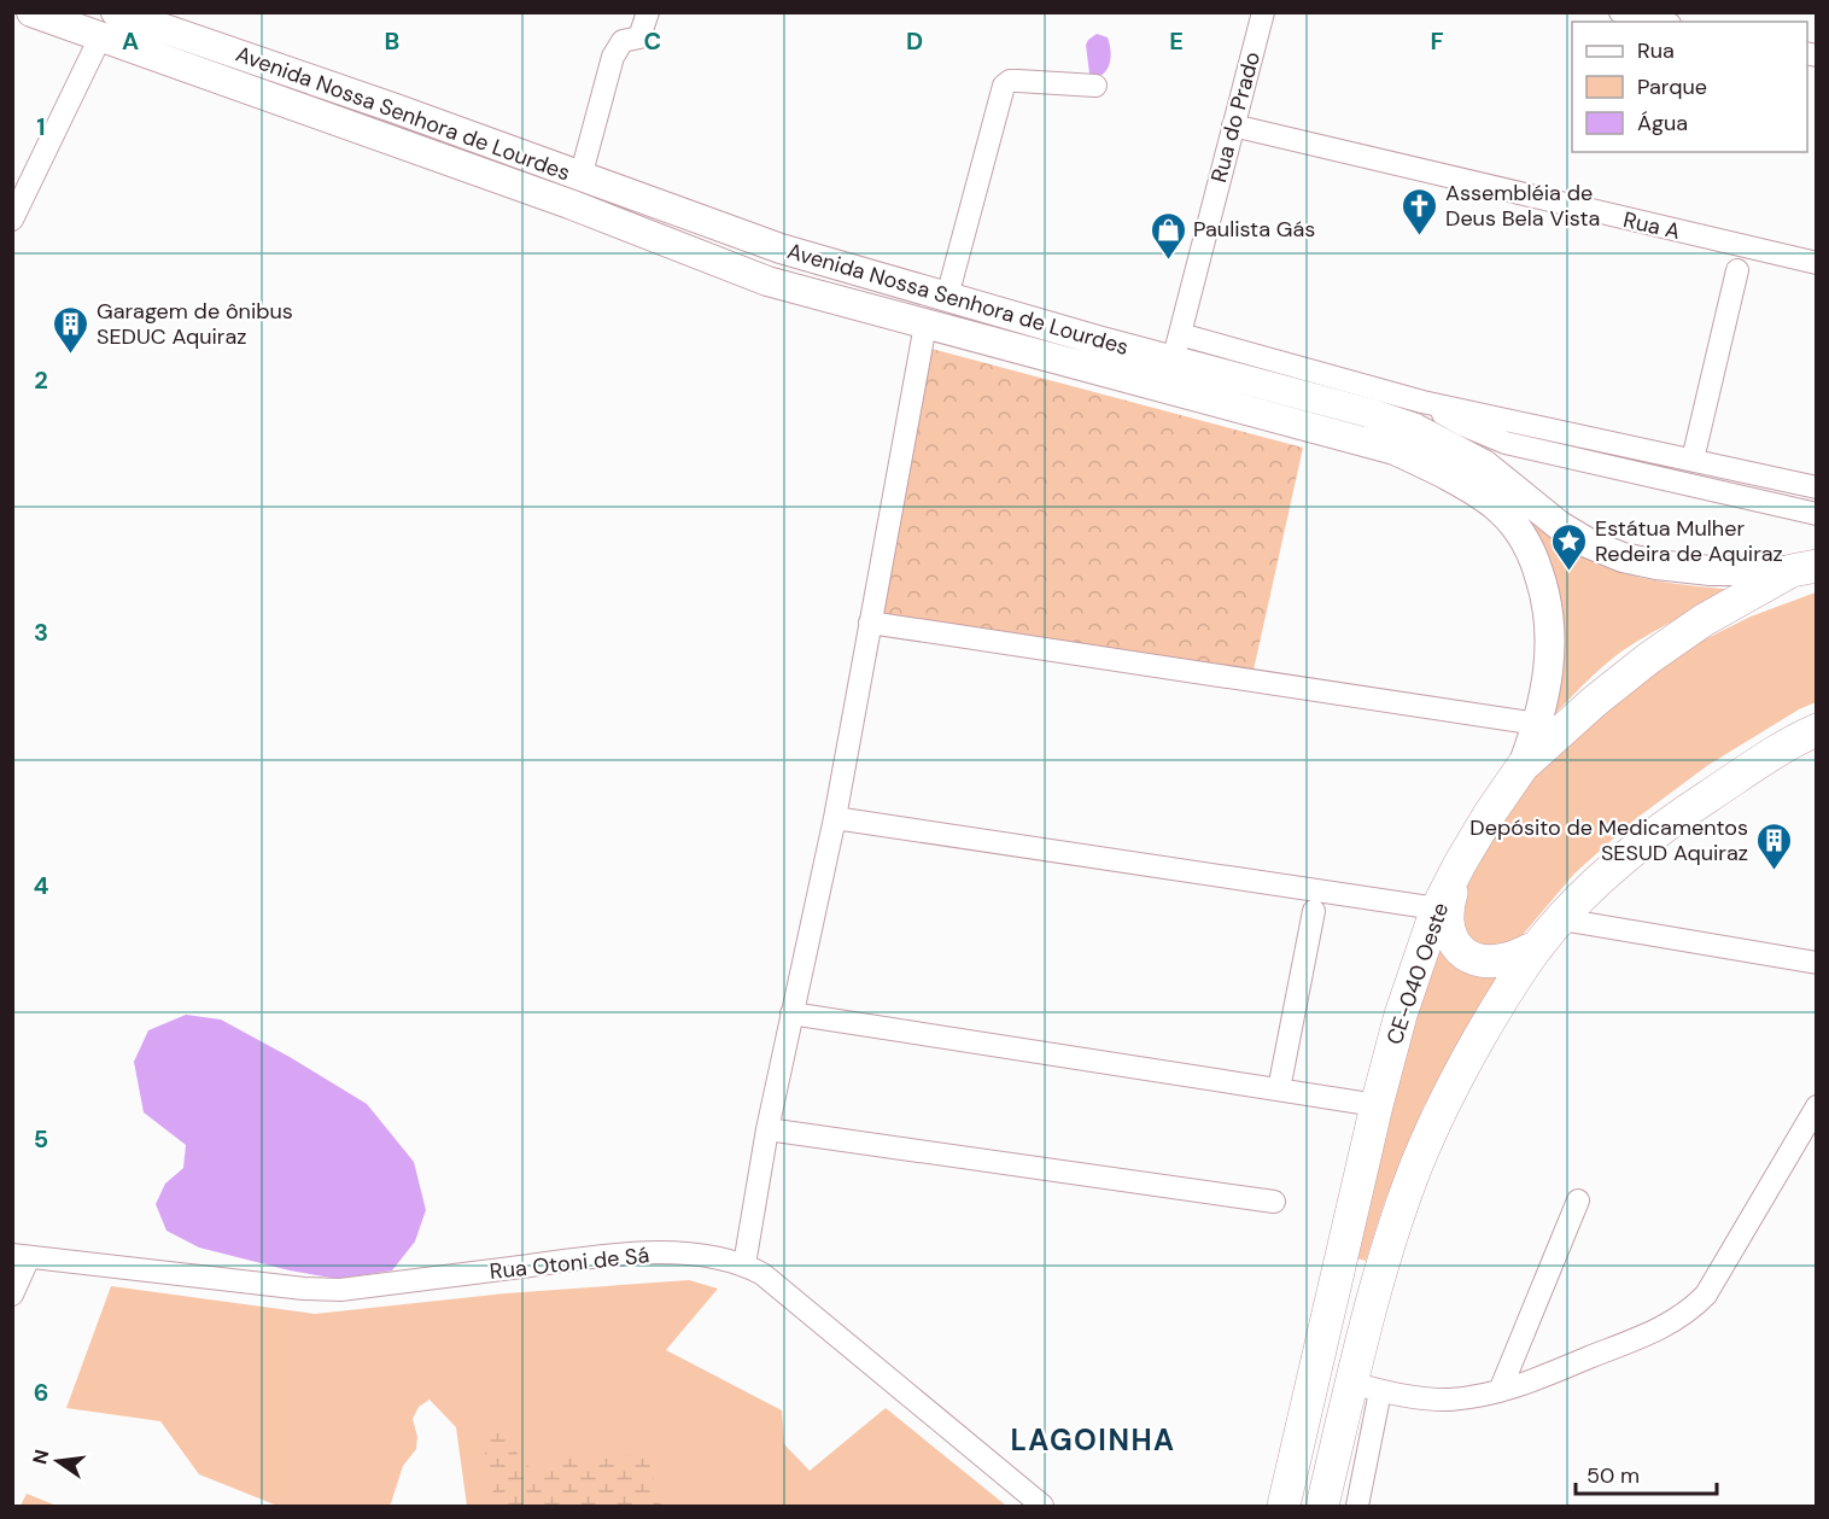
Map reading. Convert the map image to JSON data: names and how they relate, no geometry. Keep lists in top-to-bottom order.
{
  "streets": {
    "highway": ["CE-040 Oeste"],
    "main road": ["Avenida Nossa Senhora de Lourdes"],
    "street": ["Rua do Prado", "Rua A", "Rua Otoni de Sá"]
  },
  "crossings": [
    ["Avenida Nossa Senhora de Lourdes", "Rua do Prado"],
    ["Avenida Nossa Senhora de Lourdes", "CE-040 Oeste"],
    ["Rua do Prado", "Rua A"]
  ],
  "districts": ["LAGOINHA"],
  "places": {
    "church": ["Assembléia de Deus Bela Vista"],
    "shop": ["Paulista Gás"],
    "building": ["Garagem de ônibus SEDUC Aquiraz", "Depósito de Medicamentos SESUD Aquiraz"],
    "place": ["Estátua Mulher Redeira de Aquiraz"]
  },
  "legend": ["Rua", "Parque", "Água"],
  "scale_bar": "50 m",
  "north": "left",
  "grid": {
    "columns": [
      "A",
      "B",
      "C",
      "D",
      "E",
      "F"
    ],
    "rows": [
      "1",
      "2",
      "3",
      "4",
      "5",
      "6"
    ]
  }
}
